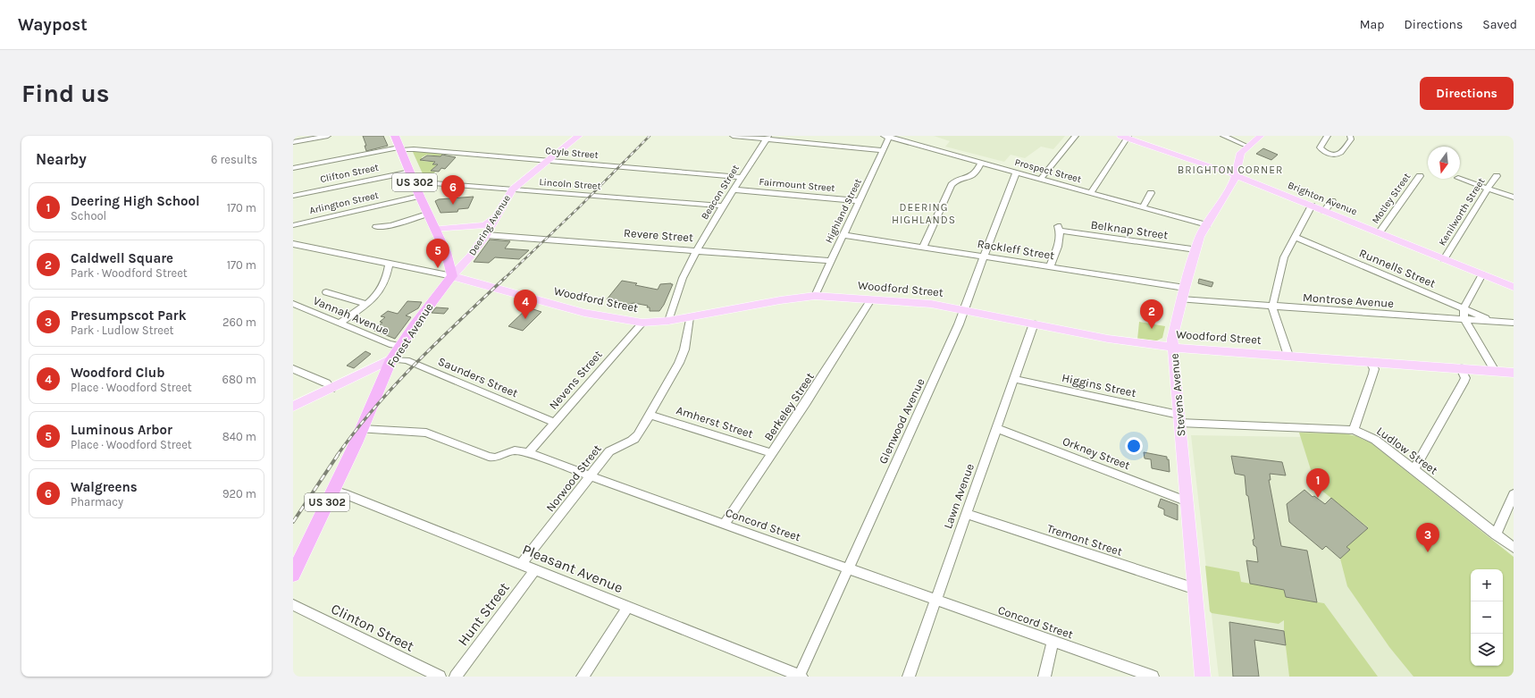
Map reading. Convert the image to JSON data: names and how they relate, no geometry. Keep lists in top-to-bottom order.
{
  "streets": {
    "highway": ["US 302", "Forest Avenue"],
    "main road": [
      "Brighton Avenue",
      "Deering Avenue",
      "Revere Street",
      "Woodford Street",
      "Stevens Avenue"
    ],
    "street": [
      "Coyle Street",
      "Prospect Street",
      "Clifton Street",
      "Lincoln Street",
      "Fairmount Street",
      "Beacon Street",
      "Motley Street",
      "Arlington Street",
      "Highland Street",
      "Kenilworth Street",
      "Belknap Street",
      "Rackleff Street",
      "Runnells Street",
      "Montrose Avenue",
      "Vannah Avenue",
      "Saunders Street",
      "Nevens Street",
      "Higgins Street",
      "Berkeley Street",
      "Glenwood Avenue",
      "Amherst Street",
      "Ludlow Street",
      "Orkney Street",
      "Norwood Street",
      "Lawn Avenue",
      "Concord Street",
      "Tremont Street",
      "Pleasant Avenue",
      "Hunt Street",
      "Clinton Street"
    ]
  },
  "crossings": [
    ["Coyle Street", "US 302"],
    ["Coyle Street", "Beacon Street"],
    ["Coyle Street", "Deering Avenue"],
    ["Prospect Street", "Highland Street"],
    ["Prospect Street", "Stevens Avenue"],
    ["Prospect Street", "Glenwood Avenue"],
    ["Clifton Street", "US 302"],
    ["US 302", "Lincoln Street"],
    ["US 302", "Arlington Street"],
    ["US 302", "Deering Avenue"],
    ["US 302", "Revere Street"],
    ["US 302", "Woodford Street"],
    ["US 302", "Forest Avenue"],
    ["Lincoln Street", "Beacon Street"],
    ["Lincoln Street", "Arlington Street"],
    ["Lincoln Street", "Deering Avenue"],
    ["Fairmount Street", "Beacon Street"],
    ["Fairmount Street", "Highland Street"],
    ["Beacon Street", "Revere Street"],
    ["Beacon Street", "Woodford Street"],
    ["Brighton Avenue", "Motley Street"],
    ["Brighton Avenue", "Kenilworth Street"],
    ["Brighton Avenue", "Stevens Avenue"],
    ["Highland Street", "Revere Street"],
    ["Highland Street", "Rackleff Street"],
    ["Highland Street", "Woodford Street"],
    ["Deering Avenue", "Revere Street"],
    ["Deering Avenue", "Woodford Street"],
    ["Deering Avenue", "Forest Avenue"],
    ["Belknap Street", "Rackleff Street"],
    ["Belknap Street", "Stevens Avenue"],
    ["Rackleff Street", "Stevens Avenue"],
    ["Rackleff Street", "Glenwood Avenue"],
    ["Runnells Street", "Montrose Avenue"],
    ["Woodford Street", "Forest Avenue"],
    ["Woodford Street", "Nevens Street"],
    ["Woodford Street", "Stevens Avenue"],
    ["Woodford Street", "Berkeley Street"],
    ["Woodford Street", "Glenwood Avenue"],
    ["Woodford Street", "Norwood Street"],
    ["Woodford Street", "Lawn Avenue"],
    ["Montrose Avenue", "Stevens Avenue"],
    ["Vannah Avenue", "Forest Avenue"],
    ["Forest Avenue", "Saunders Street"],
    ["Forest Avenue", "Concord Street"],
    ["Forest Avenue", "Pleasant Avenue"],
    ["Saunders Street", "Nevens Street"],
    ["Nevens Street", "Concord Street"],
    ["Higgins Street", "Stevens Avenue"],
    ["Higgins Street", "Ludlow Street"],
    ["Higgins Street", "Lawn Avenue"],
    ["Stevens Avenue", "Ludlow Street"],
    ["Stevens Avenue", "Orkney Street"],
    ["Stevens Avenue", "Tremont Street"],
    ["Berkeley Street", "Amherst Street"],
    ["Berkeley Street", "Concord Street"],
    ["Glenwood Avenue", "Concord Street"],
    ["Glenwood Avenue", "Pleasant Avenue"],
    ["Amherst Street", "Norwood Street"],
    ["Orkney Street", "Lawn Avenue"],
    ["Norwood Street", "Concord Street"],
    ["Norwood Street", "Pleasant Avenue"],
    ["Lawn Avenue", "Concord Street"],
    ["Lawn Avenue", "Tremont Street"],
    ["Pleasant Avenue", "Hunt Street"]
  ],
  "districts": ["BRIGHTON CORNER", "DEERING HIGHLANDS"],
  "north": "bottom",
  "page": {
    "header": "Waypost",
    "nav": ["Map", "Directions", "Saved"],
    "buttons": "Directions",
    "title": "Find us",
    "heading": ["Nearby", "6 results"],
    "pins": [
      "6",
      "5",
      "4",
      "2",
      "1",
      "3"
    ],
    "list": [
      {
        "mark": "1",
        "name": "Deering High School",
        "note": "School",
        "value": "170 m"
      },
      {
        "mark": "2",
        "name": "Caldwell Square",
        "note": "Park · Woodford Street",
        "value": "170 m"
      },
      {
        "mark": "3",
        "name": "Presumpscot Park",
        "note": "Park · Ludlow Street",
        "value": "260 m"
      },
      {
        "mark": "4",
        "name": "Woodford Club",
        "note": "Place · Woodford Street",
        "value": "680 m"
      },
      {
        "mark": "5",
        "name": "Luminous Arbor",
        "note": "Place · Woodford Street",
        "value": "840 m"
      },
      {
        "mark": "6",
        "name": "Walgreens",
        "note": "Pharmacy",
        "value": "920 m"
      }
    ],
    "map_buttons": ["+", "−"]
  }
}
